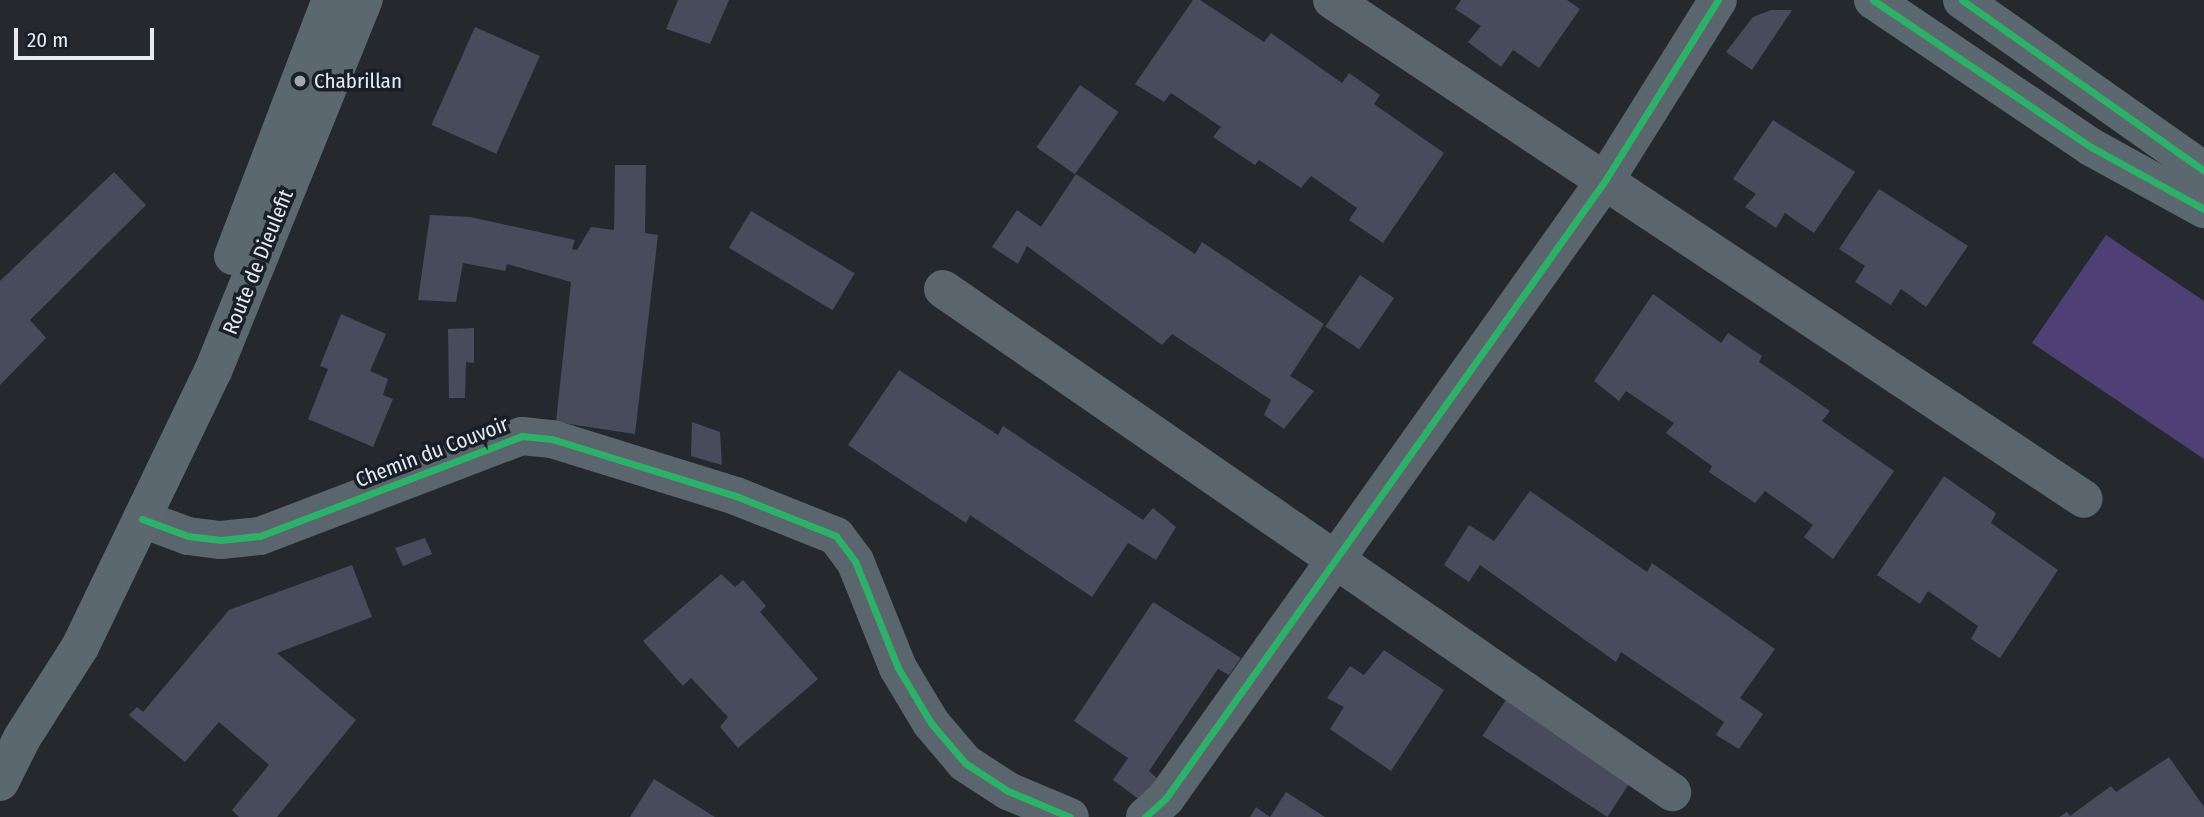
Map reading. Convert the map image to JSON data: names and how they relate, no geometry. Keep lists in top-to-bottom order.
{
  "streets": {
    "main road": ["Route de Dieulefit"],
    "street": ["Chemin du Couvoir"]
  },
  "crossings": [
    ["Route de Dieulefit", "Chemin du Couvoir"]
  ],
  "places": ["Chabrillan"],
  "scale_bar": "20 m"
}
